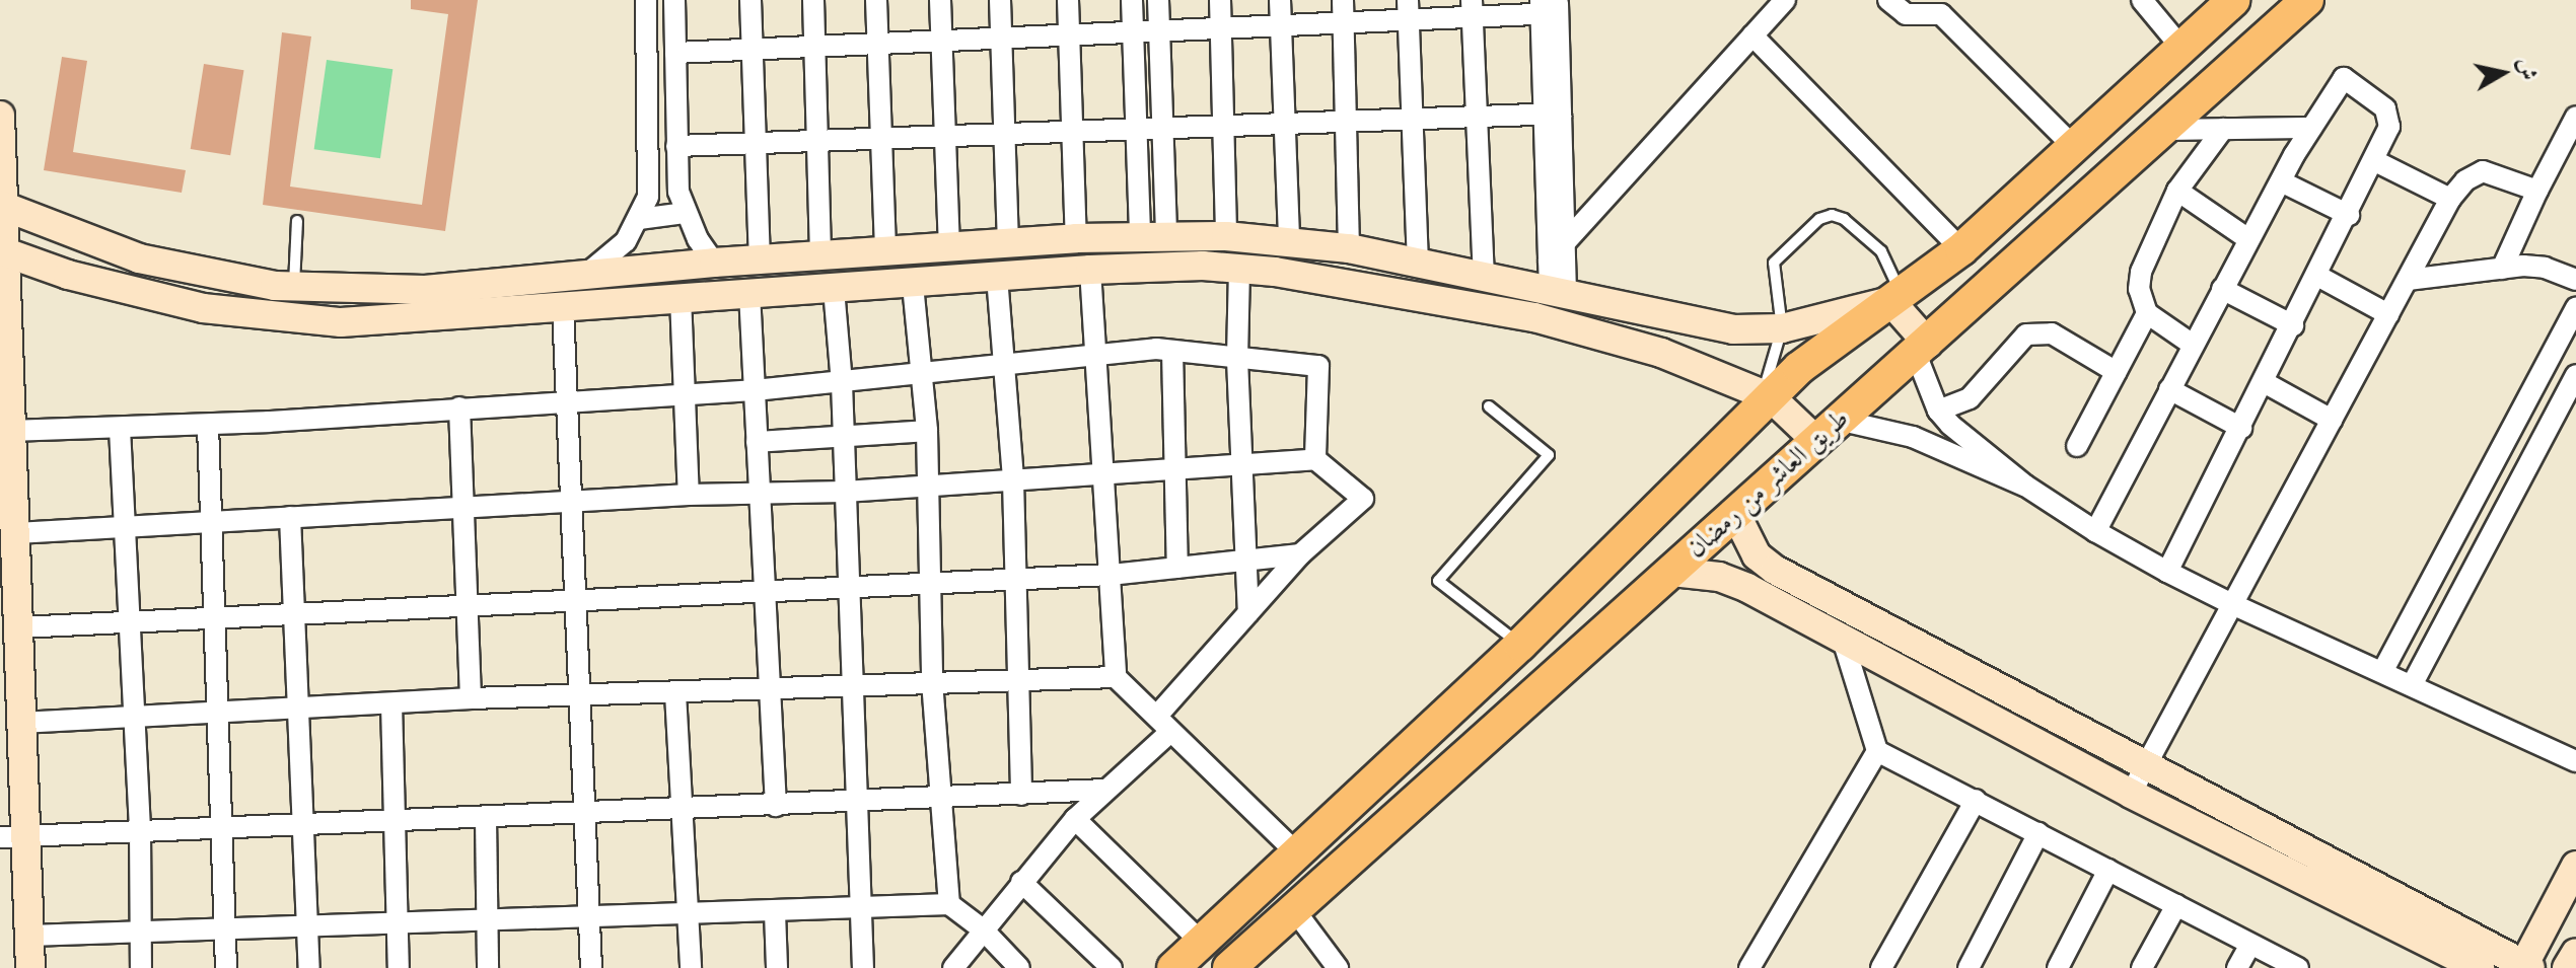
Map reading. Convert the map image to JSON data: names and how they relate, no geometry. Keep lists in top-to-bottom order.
{
  "streets": {
    "main road": ["طريق العاشر من رمضان"]
  },
  "north": "right"
}
